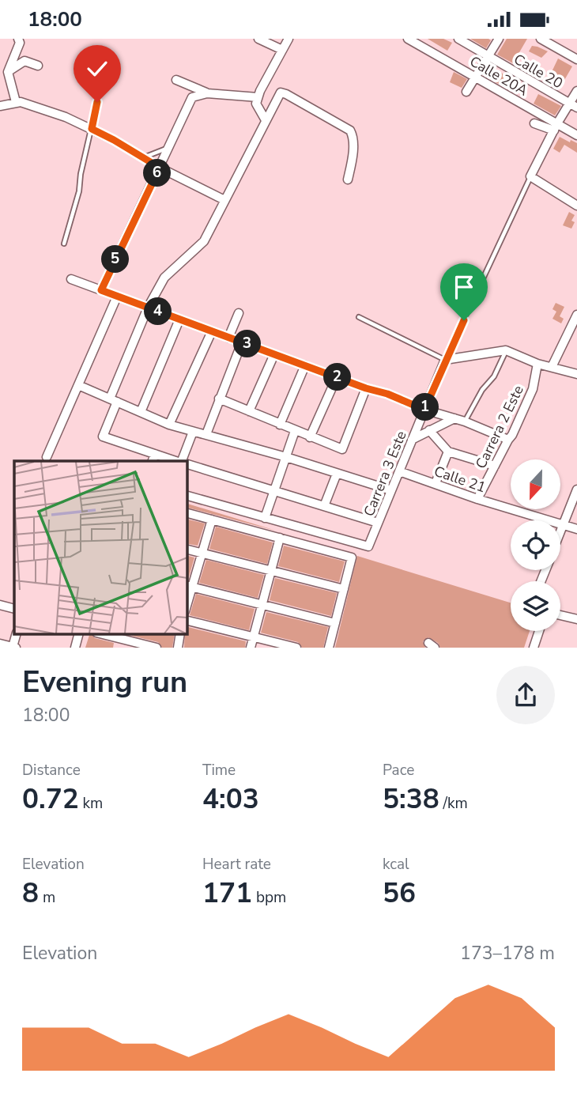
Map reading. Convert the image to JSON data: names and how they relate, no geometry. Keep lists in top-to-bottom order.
{
  "streets": {
    "street": [
      "Calle 20",
      "Calle 20A",
      "Carrera 2 Este",
      "Carrera 3 Este",
      "Calle 21"
    ]
  },
  "crossings": [
    ["Carrera 2 Este", "Calle 21"],
    ["Carrera 3 Este", "Calle 21"]
  ],
  "north": "bottom",
  "page": {
    "status": "18:00",
    "pins": [
      "6",
      "5",
      "4",
      "3",
      "2",
      "1"
    ],
    "heading": ["Evening run", "18:00"],
    "stats": [
      ["Distance", "0.72 km"],
      ["Time", "4:03"],
      ["Pace", "5:38 /km"],
      ["Elevation", "8 m"],
      ["Heart rate", "171 bpm"],
      ["kcal", "56"]
    ],
    "chart": ["Elevation", "173–178 m"]
  }
}
